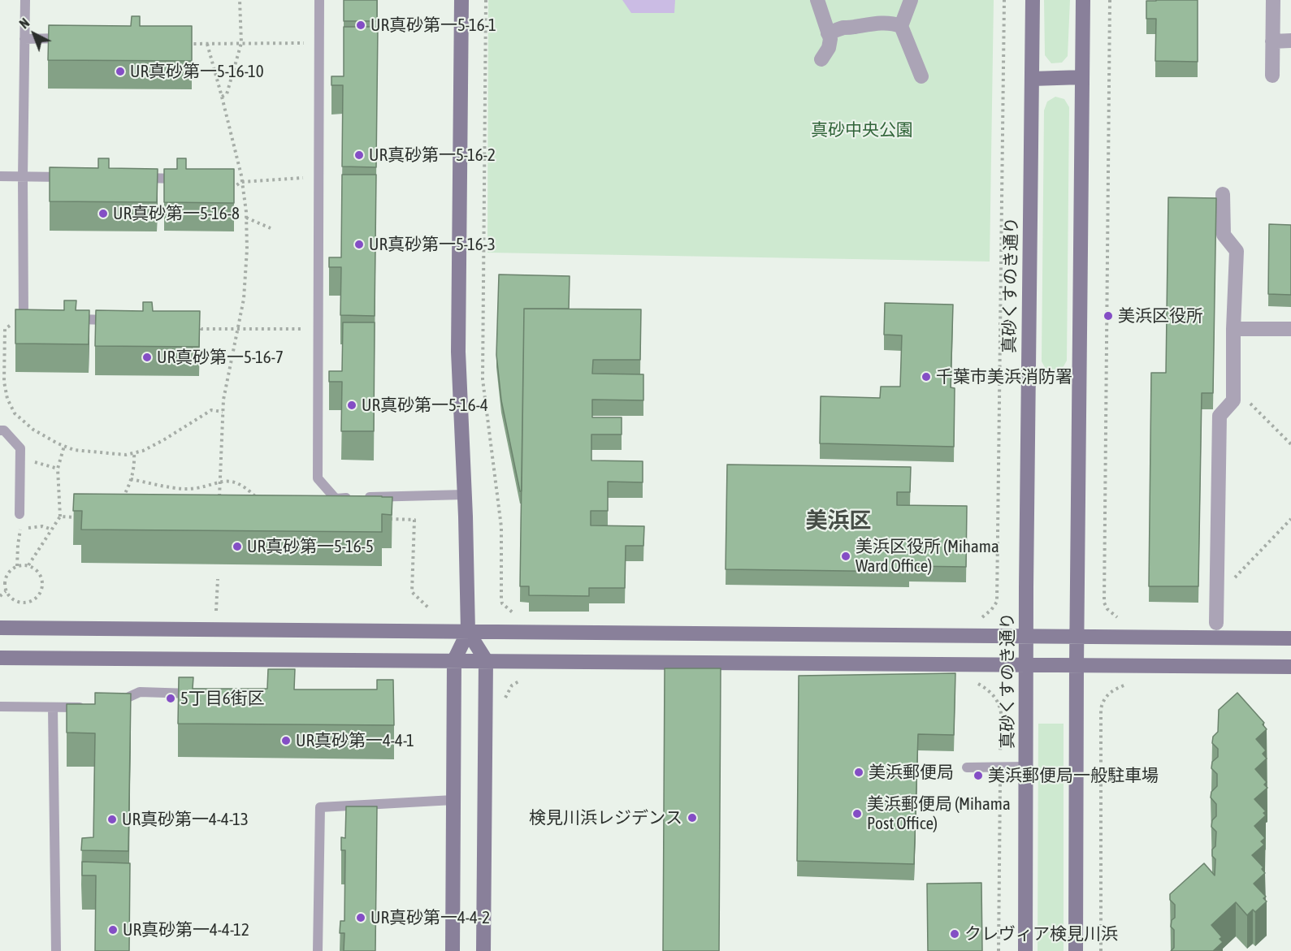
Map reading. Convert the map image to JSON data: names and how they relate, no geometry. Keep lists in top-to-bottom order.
{
  "streets": {
    "street": ["真砂くすのき通り"]
  },
  "districts": ["美浜区"],
  "parks": ["真砂中央公園"],
  "places": [
    "UR真砂第一5-16-1",
    "UR真砂第一5-16-10",
    "UR真砂第一5-16-2",
    "UR真砂第一5-16-8",
    "UR真砂第一5-16-3",
    "美浜区役所",
    "UR真砂第一5-16-7",
    "千葉市美浜消防署",
    "UR真砂第一5-16-4",
    "UR真砂第一5-16-5",
    "美浜区役所 (Mihama Ward Office)",
    "5丁目6街区",
    "UR真砂第一4-4-1",
    "美浜郵便局",
    "美浜郵便局一般駐車場",
    "美浜郵便局 (Mihama Post Office)",
    "検見川浜レジデンス",
    "UR真砂第一4-4-13",
    "UR真砂第一4-4-2",
    "UR真砂第一4-4-12",
    "クレヴィア検見川浜"
  ],
  "north": "top left"
}
